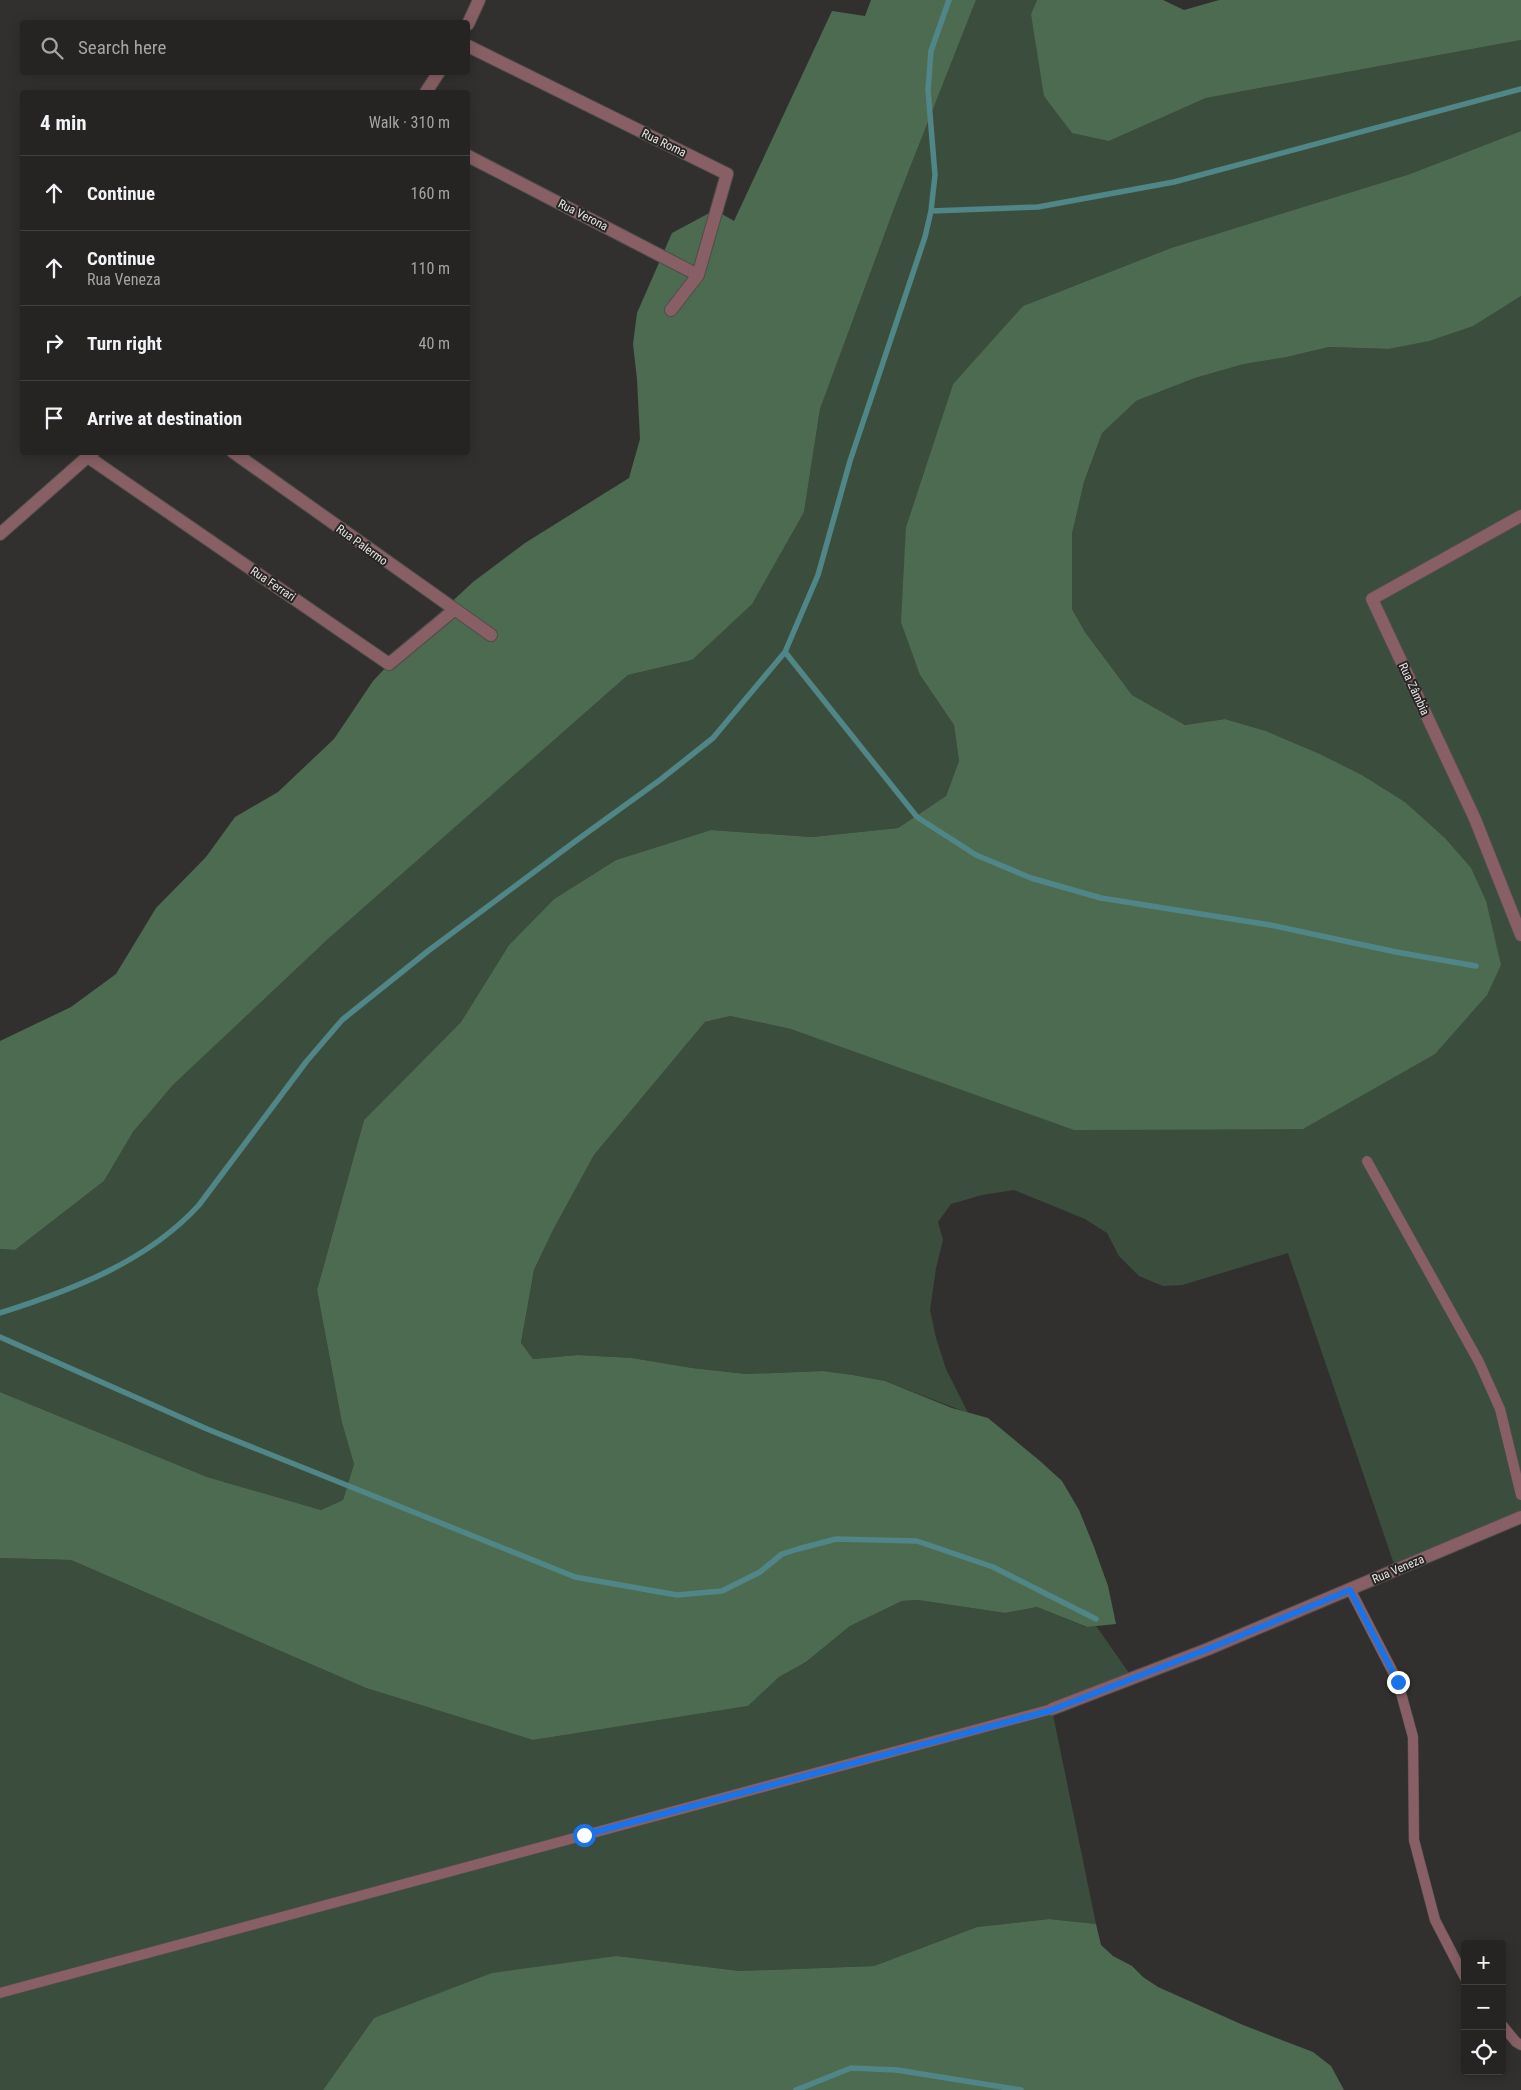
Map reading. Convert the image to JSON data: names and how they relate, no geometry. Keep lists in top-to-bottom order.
{
  "streets": {
    "street": [
      "Rua Roma",
      "Rua Verona",
      "Rua Palermo",
      "Rua Ferrari",
      "Rua Zâmbia",
      "Rua Veneza"
    ]
  },
  "crossings": [
    ["Rua Roma", "Rua Verona"],
    ["Rua Palermo", "Rua Ferrari"]
  ],
  "page": {
    "search": "Search here",
    "heading": ["4 min", "Walk · 310 m"],
    "list": [
      ["Continue", "160 m"],
      ["Continue", "Rua Veneza", "110 m"],
      ["Turn right", "40 m"],
      "Arrive at destination"
    ],
    "map_buttons": ["+", "−"]
  }
}
